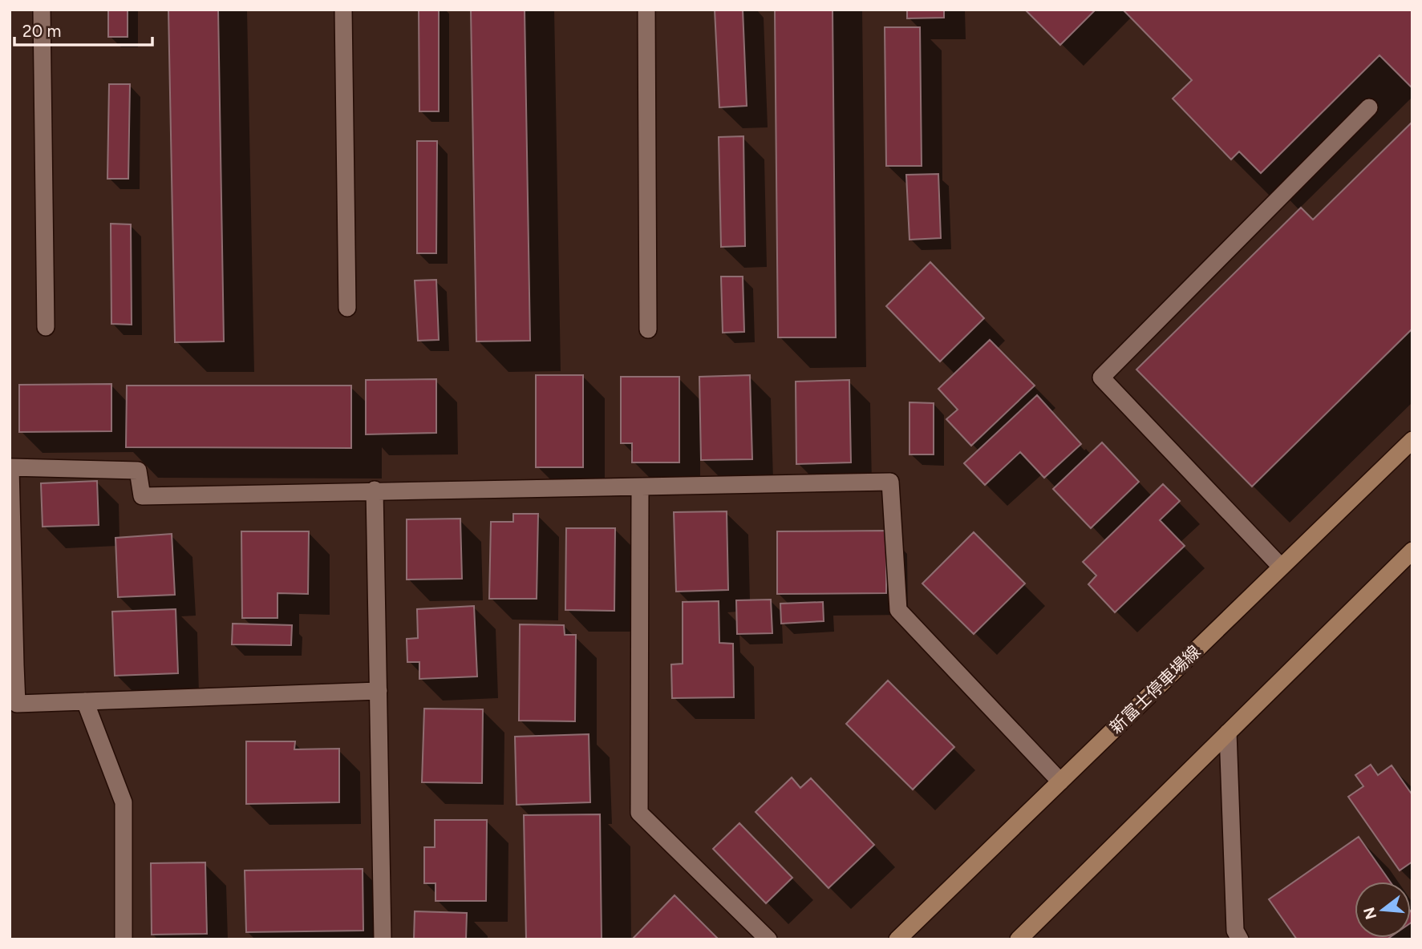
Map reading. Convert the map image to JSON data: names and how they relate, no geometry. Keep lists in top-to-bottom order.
{
  "streets": {
    "main road": ["新富士停車場線"]
  },
  "scale_bar": "20 m",
  "north": "left"
}
